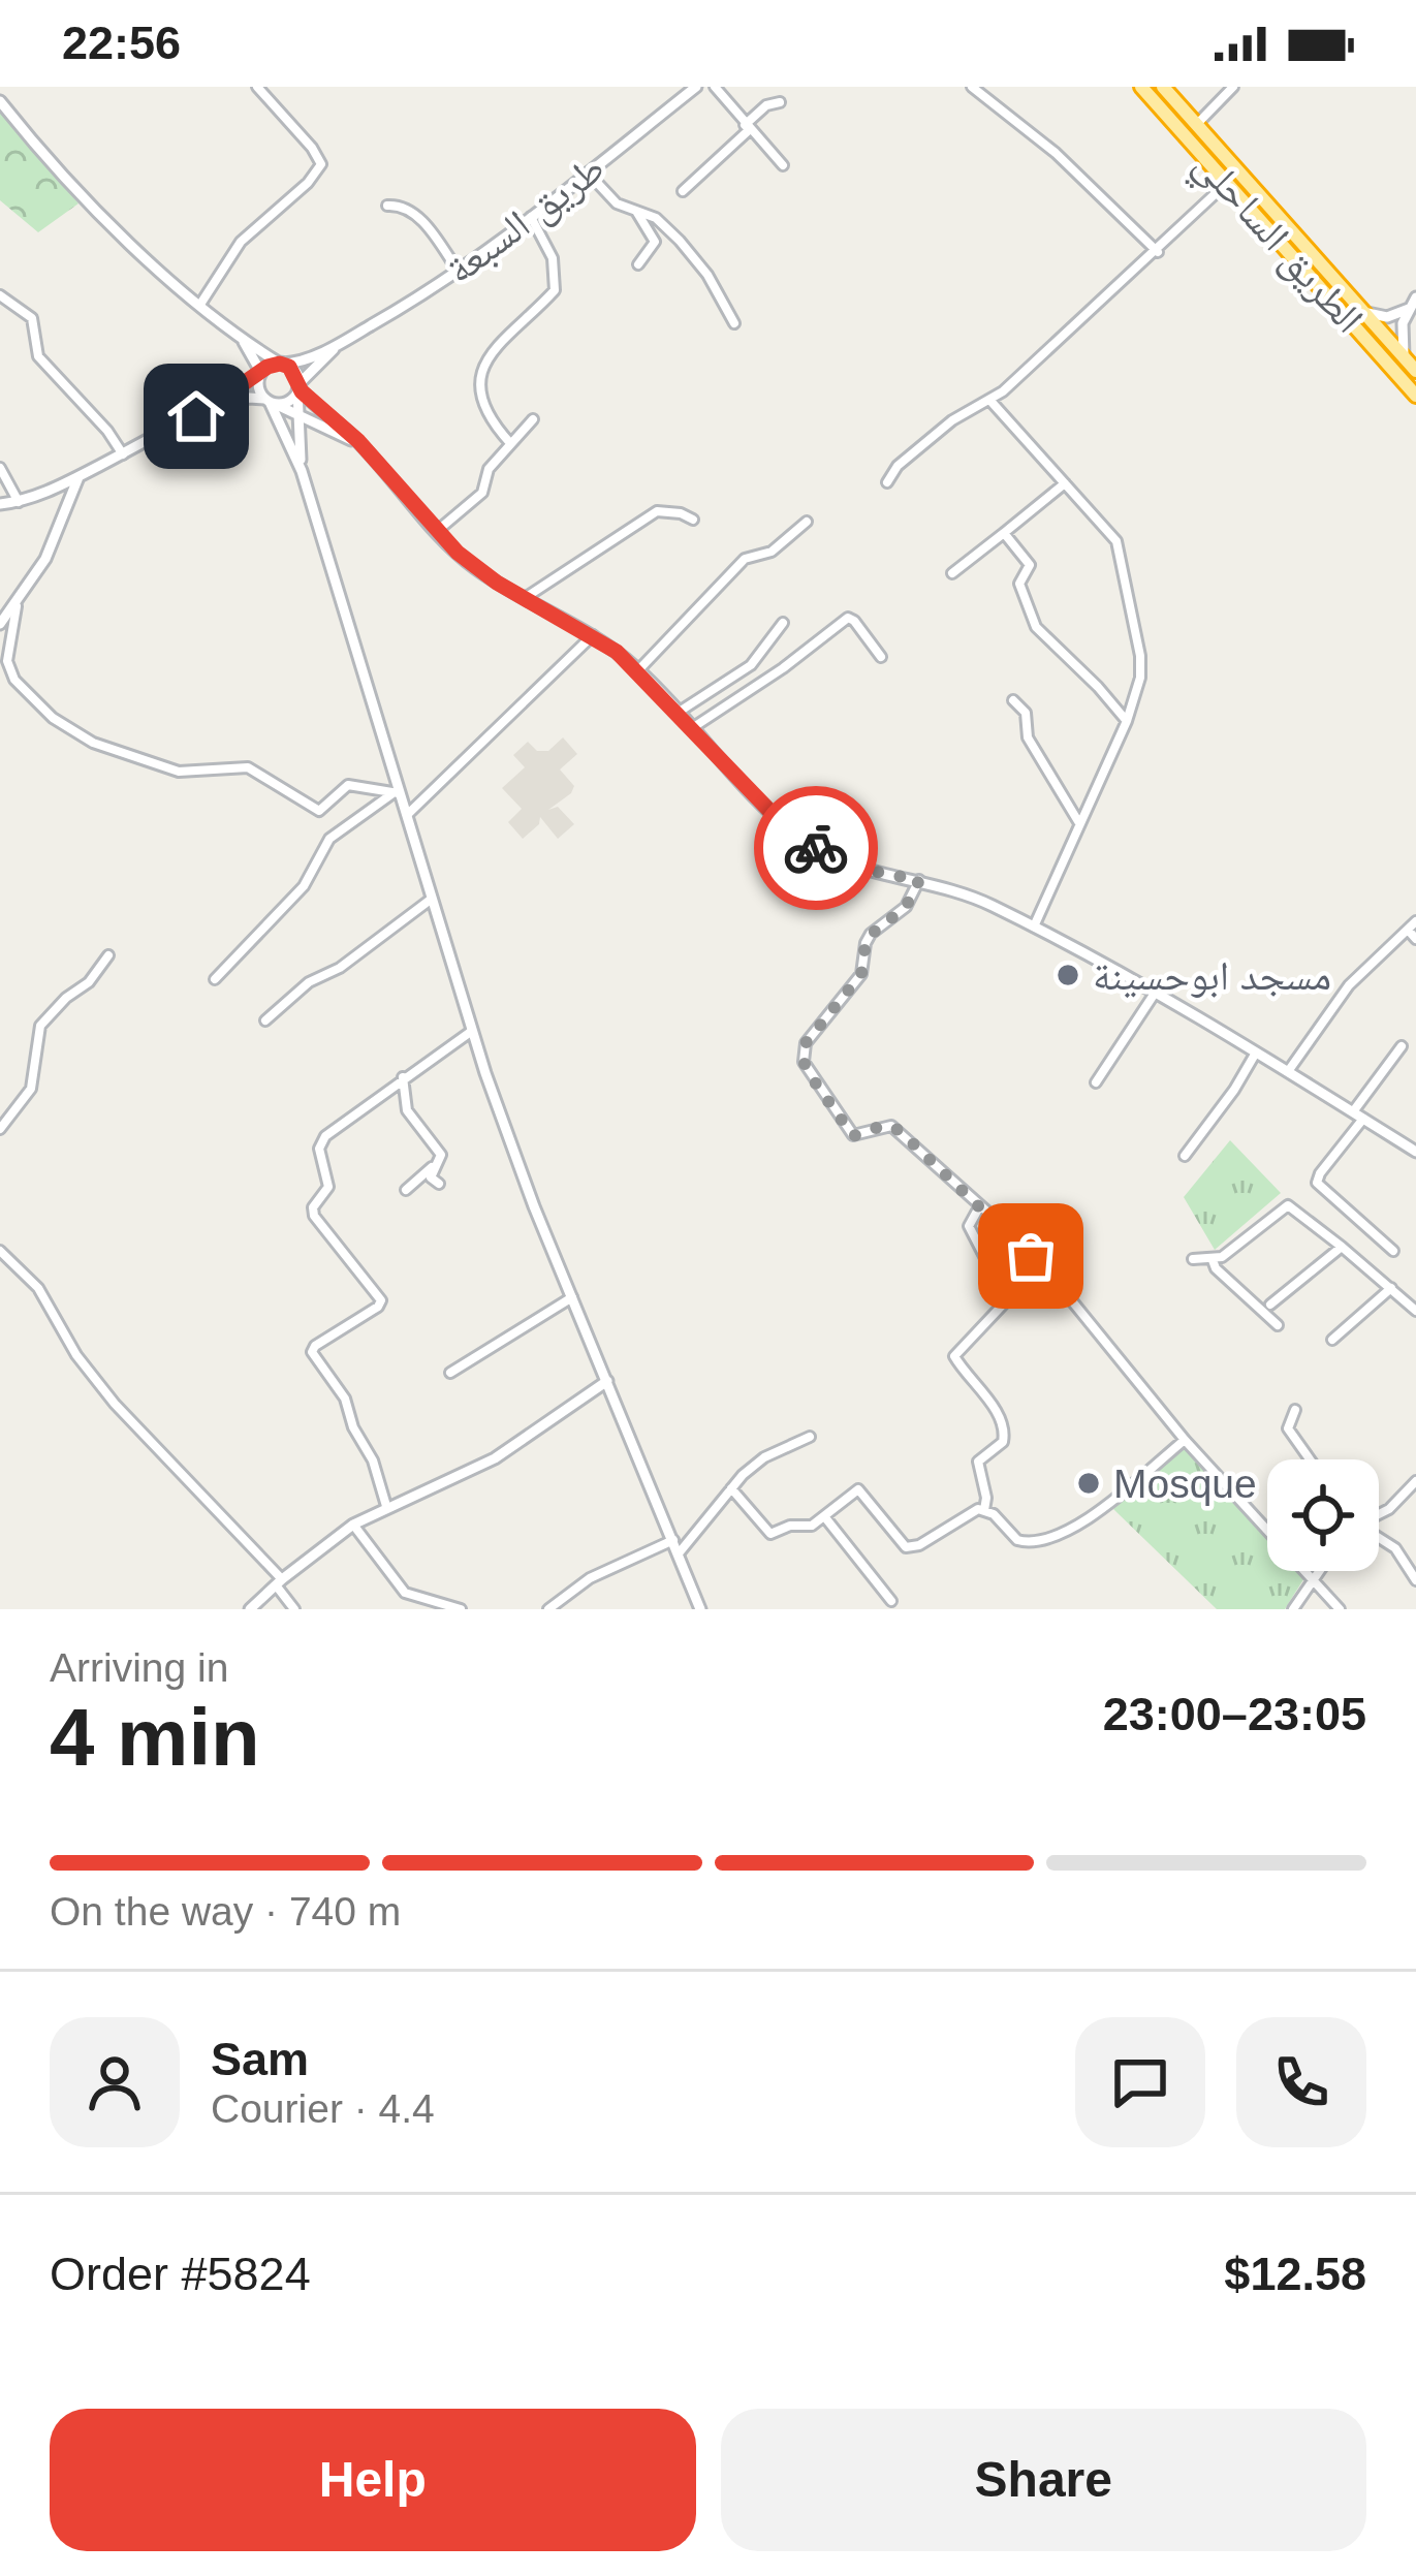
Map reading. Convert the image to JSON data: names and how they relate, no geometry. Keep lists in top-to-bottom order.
{
  "streets": {
    "highway": ["الطريق الساحلي"],
    "street": ["طريق السبعة"]
  },
  "places": ["مسجد ابوحسينة", "Mosque"],
  "page": {
    "status": "22:56",
    "heading": ["4 min", "Arriving in", "23:00–23:05"],
    "panel": [
      "Sam",
      "Courier · 4.4",
      "Order #5824",
      "$12.58"
    ],
    "bar": "On the way · 740 m",
    "buttons": ["Help", "Share"]
  }
}
